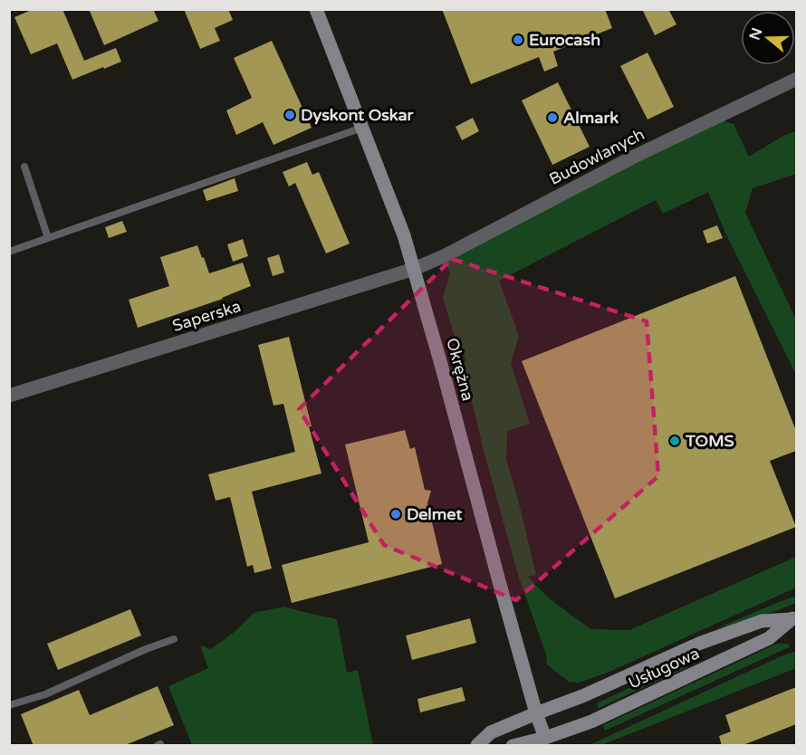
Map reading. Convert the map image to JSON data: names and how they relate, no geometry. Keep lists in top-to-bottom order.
{
  "streets": {
    "street": [
      "Budowlanych",
      "Saperska",
      "Okrężna",
      "Usługowa"
    ]
  },
  "crossings": [
    ["Budowlanych", "Saperska"],
    ["Budowlanych", "Okrężna"],
    ["Saperska", "Okrężna"],
    ["Okrężna", "Usługowa"]
  ],
  "places": [
    "Eurocash",
    "Dyskont Oskar",
    "Almark",
    "TOMS",
    "Delmet"
  ],
  "north": "left"
}
